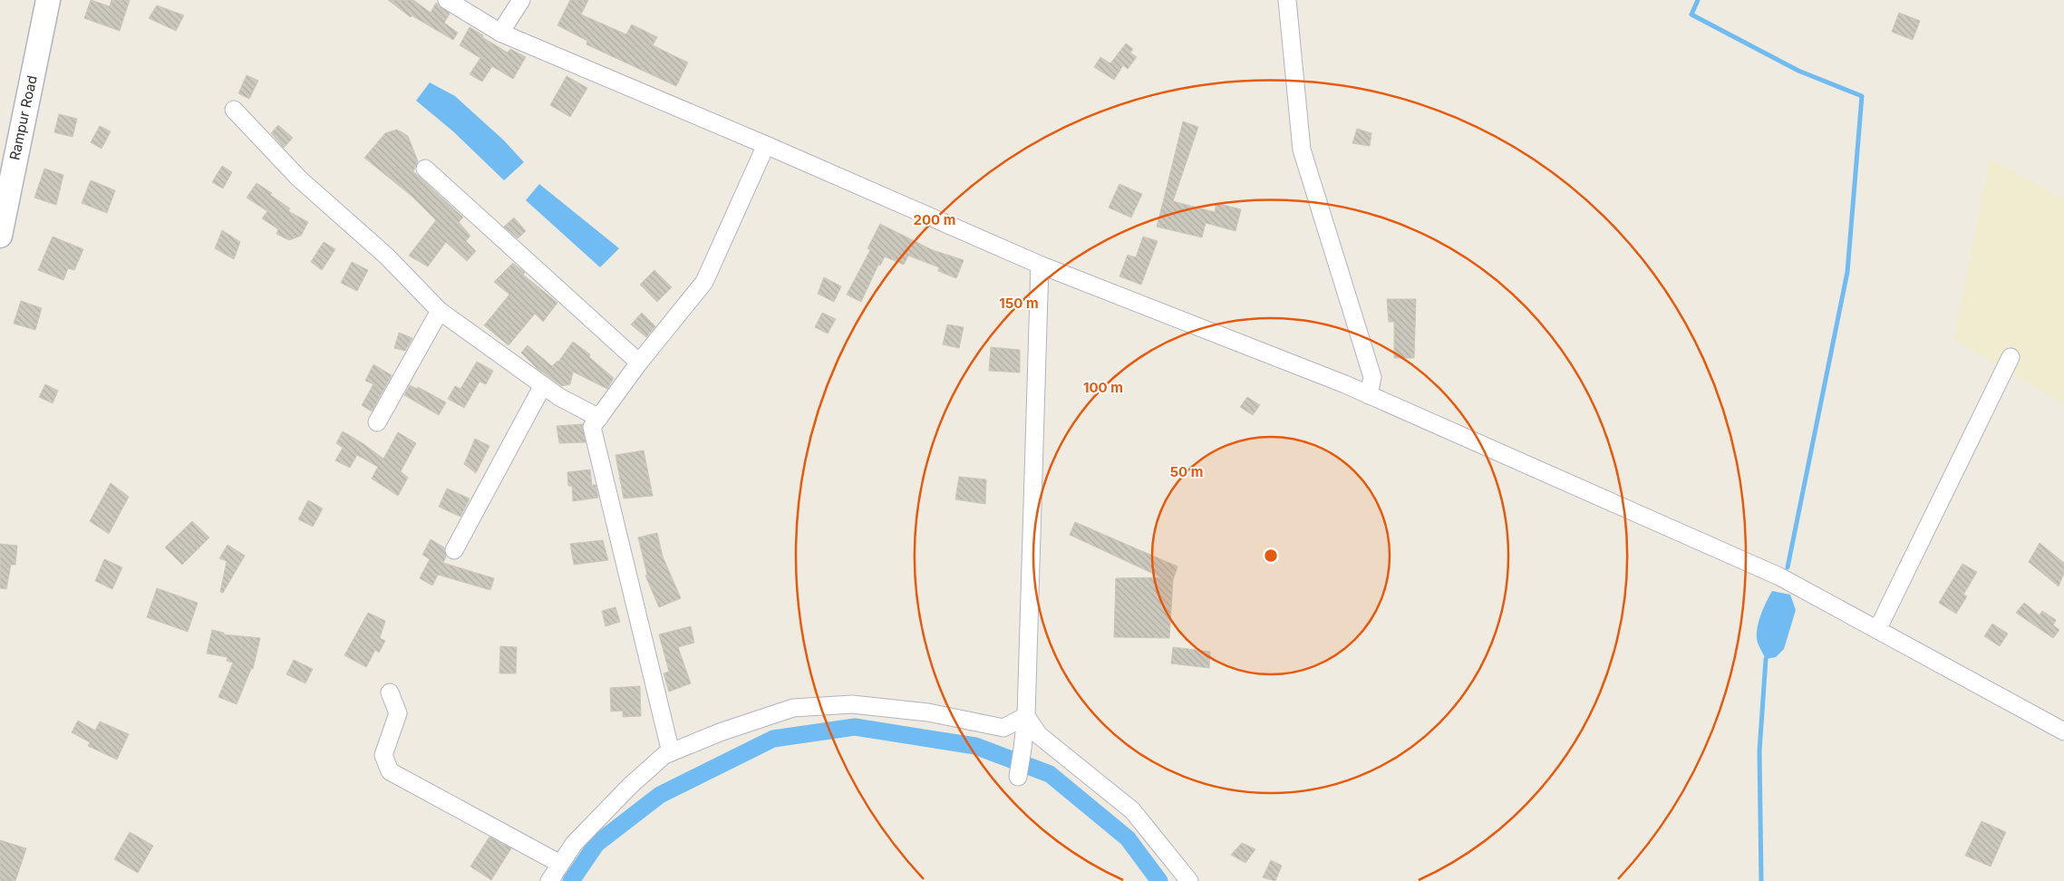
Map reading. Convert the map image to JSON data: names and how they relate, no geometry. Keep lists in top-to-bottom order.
{
  "streets": {
    "main road": ["Rampur Road"]
  },
  "rings": [
    "200 m",
    "150 m",
    "100 m",
    "50 m"
  ]
}
